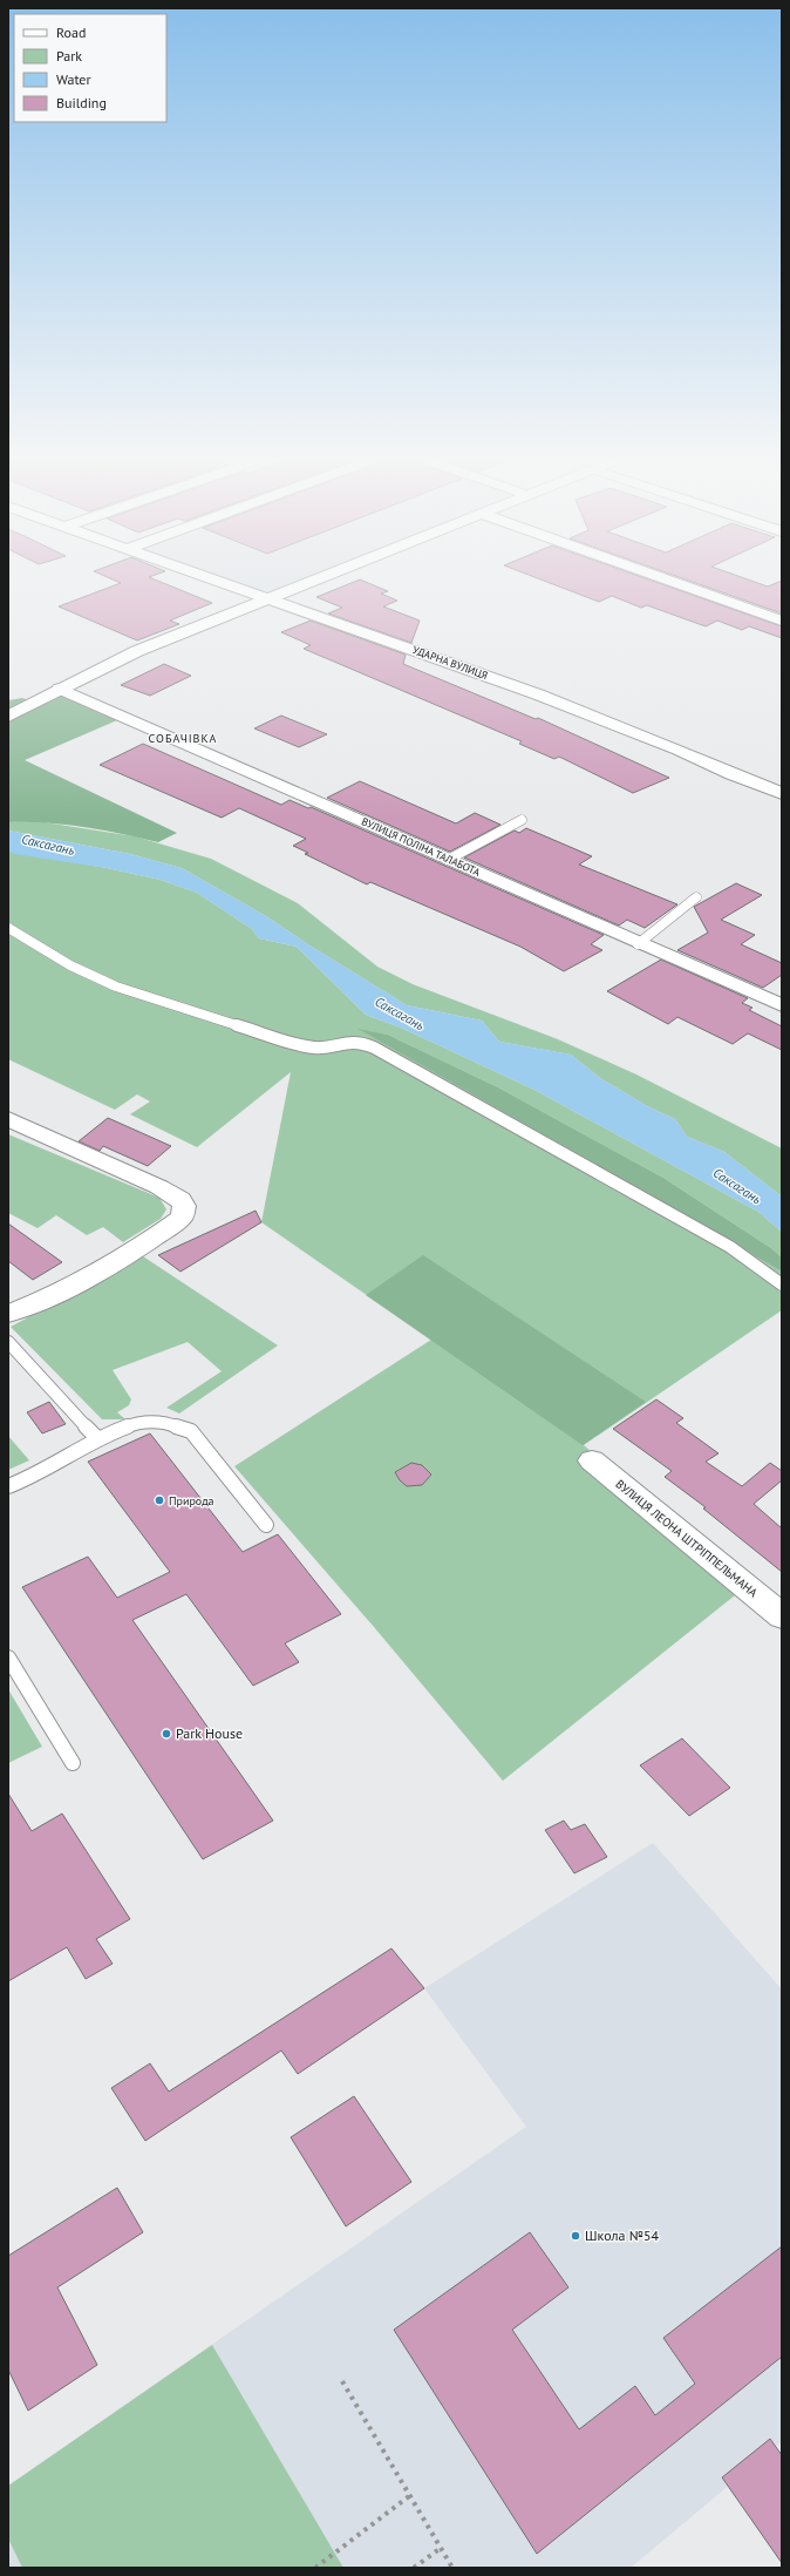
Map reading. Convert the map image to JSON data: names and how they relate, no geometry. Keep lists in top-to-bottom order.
{
  "streets": {
    "street": ["УДАРНА ВУЛИЦЯ", "ВУЛИЦЯ ПОЛІНА ТАЛАБОТА", "ВУЛИЦЯ ЛЕОНА ШТРІППЕЛЬМАНА"]
  },
  "districts": ["СОБАЧІВКА"],
  "water": ["Саксагань"],
  "places": ["Природа", "Park House", "Школа №54"],
  "legend": [
    "Road",
    "Park",
    "Water",
    "Building"
  ]
}
